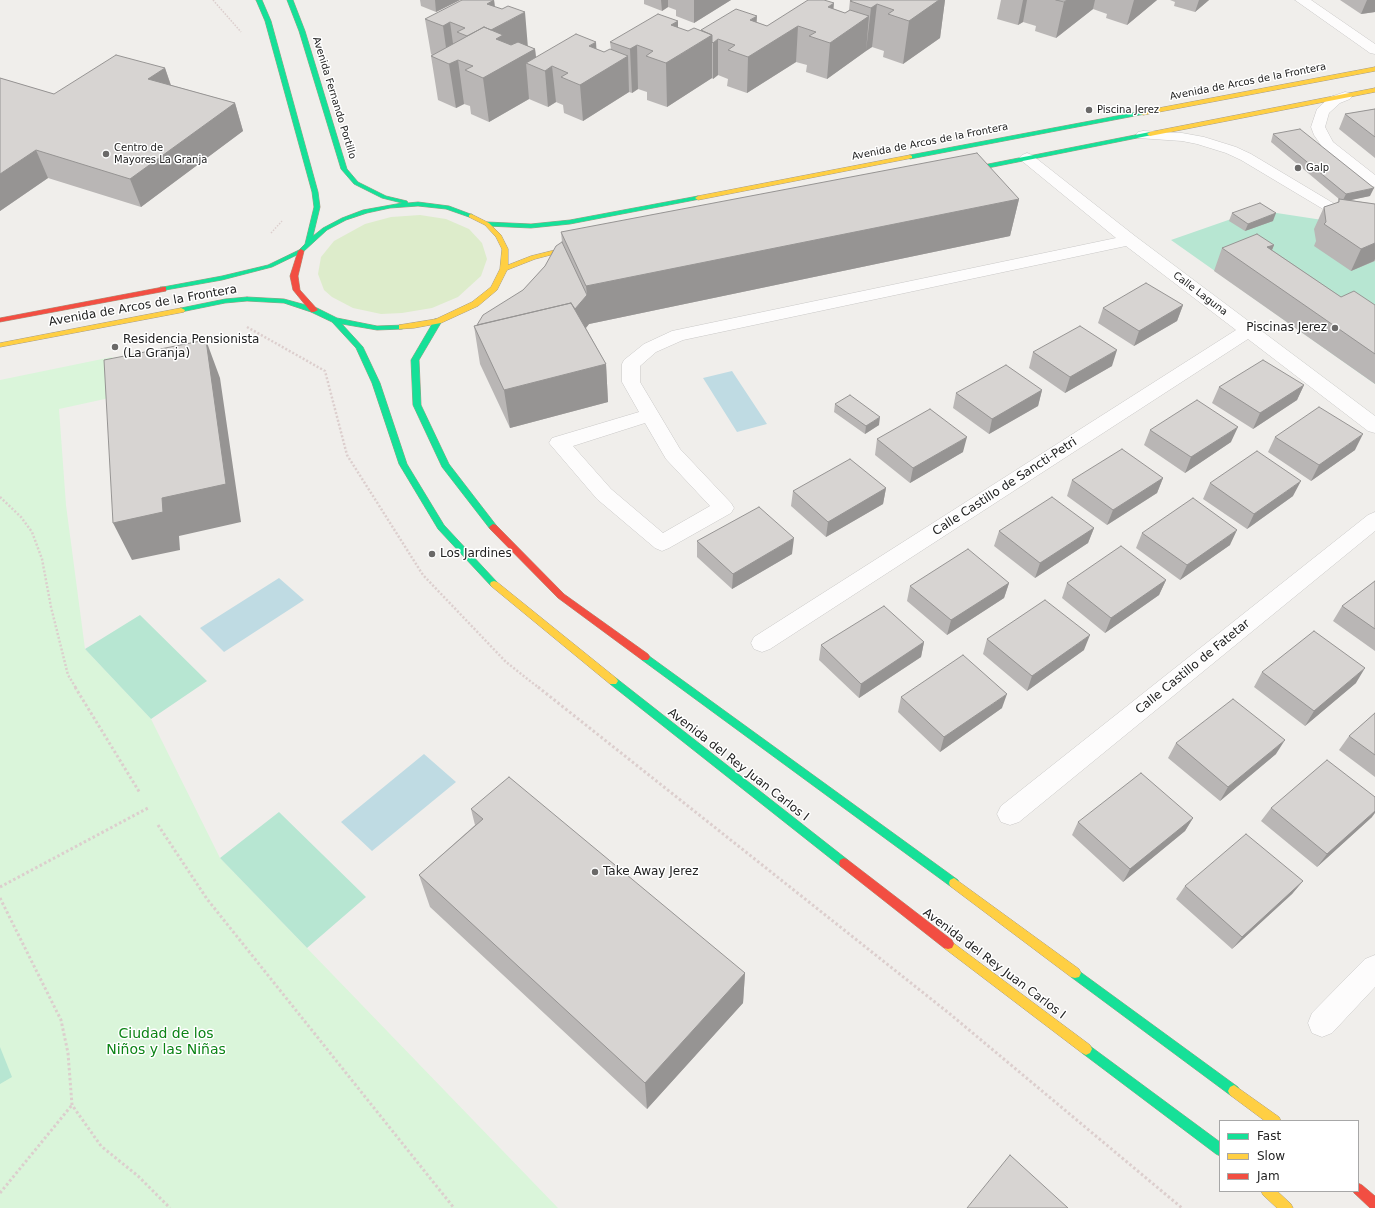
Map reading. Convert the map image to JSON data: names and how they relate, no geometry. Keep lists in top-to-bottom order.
{
  "streets": {
    "main road": ["Avenida de Arcos de la Frontera", "Avenida Fernando Portillo", "Avenida del Rey Juan Carlos I"],
    "street": ["Calle Laguna", "Calle Castillo de Sancti-Petri", "Calle Castillo de Fatetar"]
  },
  "crossings": [
    ["Avenida de Arcos de la Frontera", "Avenida Fernando Portillo"],
    ["Avenida de Arcos de la Frontera", "Avenida del Rey Juan Carlos I"],
    ["Calle Laguna", "Calle Castillo de Sancti-Petri"]
  ],
  "parks": ["Ciudad de los Niños y las Niñas"],
  "places": [
    "Piscina Jerez",
    "Centro de Mayores La Granja",
    "Galp",
    "Piscinas Jerez",
    "Residencia Pensionista (La Granja)",
    "Los Jardines",
    "Take Away Jerez"
  ],
  "legend": ["Fast", "Slow", "Jam"]
}
